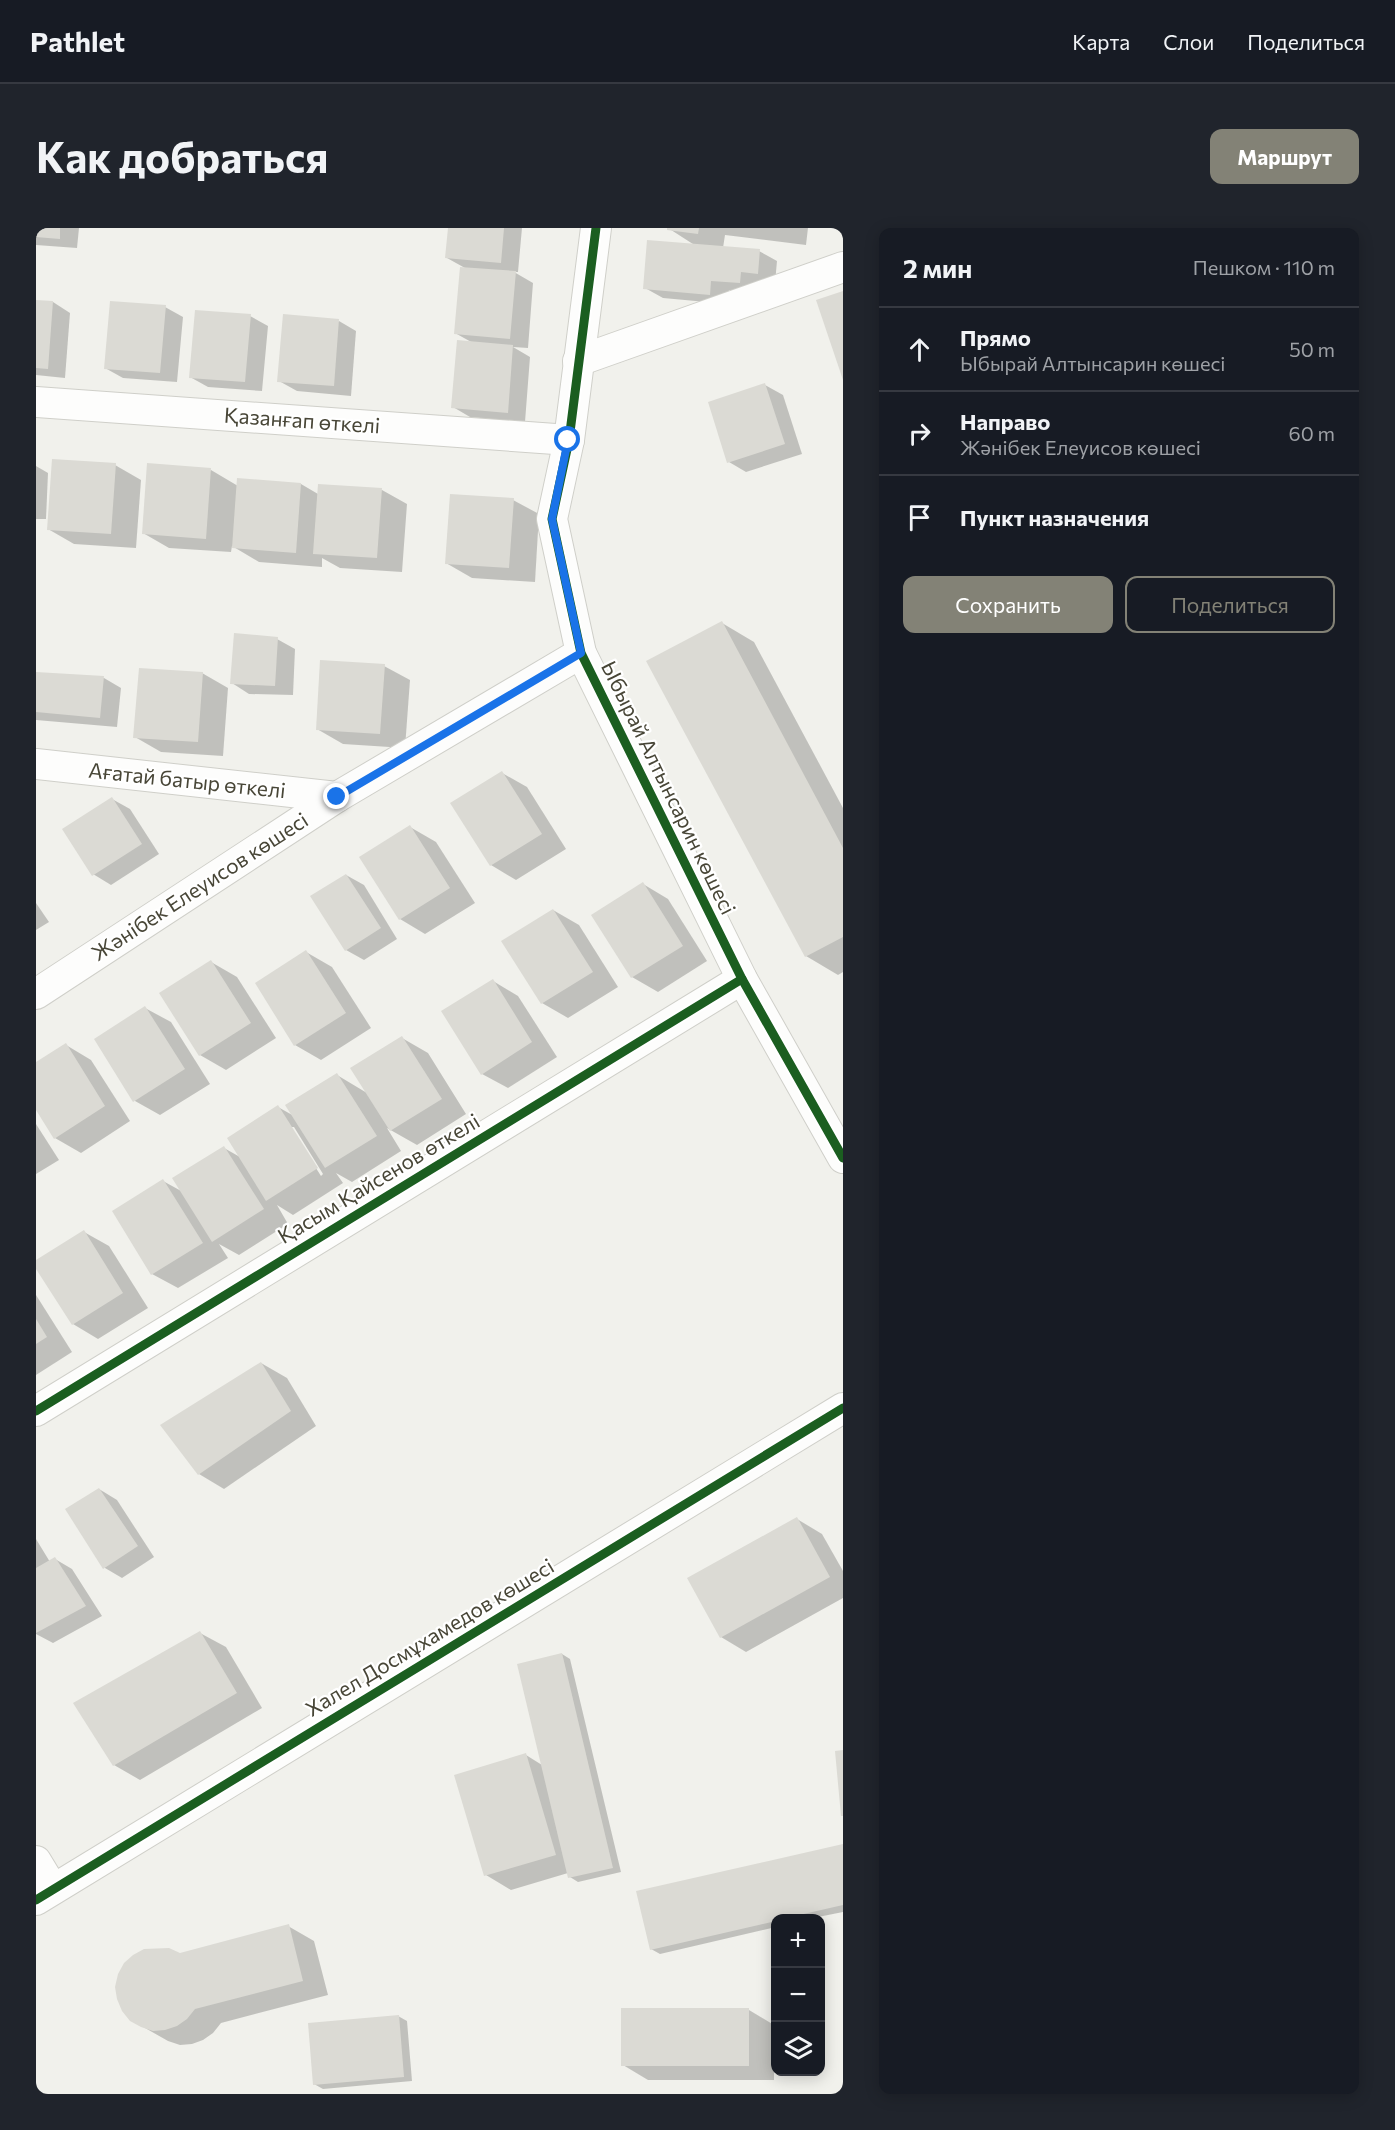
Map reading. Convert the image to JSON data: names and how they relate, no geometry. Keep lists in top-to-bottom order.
{
  "streets": {
    "street": [
      "Қазанғап өткелі",
      "Ағатай батыр өткелі",
      "Ыбырай Алтынсарин көшесі",
      "Жәнібек Елеуисов көшесі",
      "Қасым Қайсенов өткелі",
      "Халел Досмұхамедов көшесі"
    ]
  },
  "crossings": [
    ["Қазанғап өткелі", "Ыбырай Алтынсарин көшесі"],
    ["Ағатай батыр өткелі", "Жәнібек Елеуисов көшесі"],
    ["Ыбырай Алтынсарин көшесі", "Жәнібек Елеуисов көшесі"],
    ["Ыбырай Алтынсарин көшесі", "Қасым Қайсенов өткелі"]
  ],
  "page": {
    "header": "Pathlet",
    "nav": ["Карта", "Слои", "Поделиться"],
    "buttons": [
      "Маршрут",
      ["Сохранить", "Поделиться"]
    ],
    "title": "Как добраться",
    "heading": ["2 мин", "Пешком · 110 m"],
    "list": [
      ["Прямо", "Ыбырай Алтынсарин көшесі", "50 m"],
      ["Направо", "Жәнібек Елеуисов көшесі", "60 m"],
      "Пункт назначения"
    ],
    "map_buttons": ["+", "−"]
  }
}
